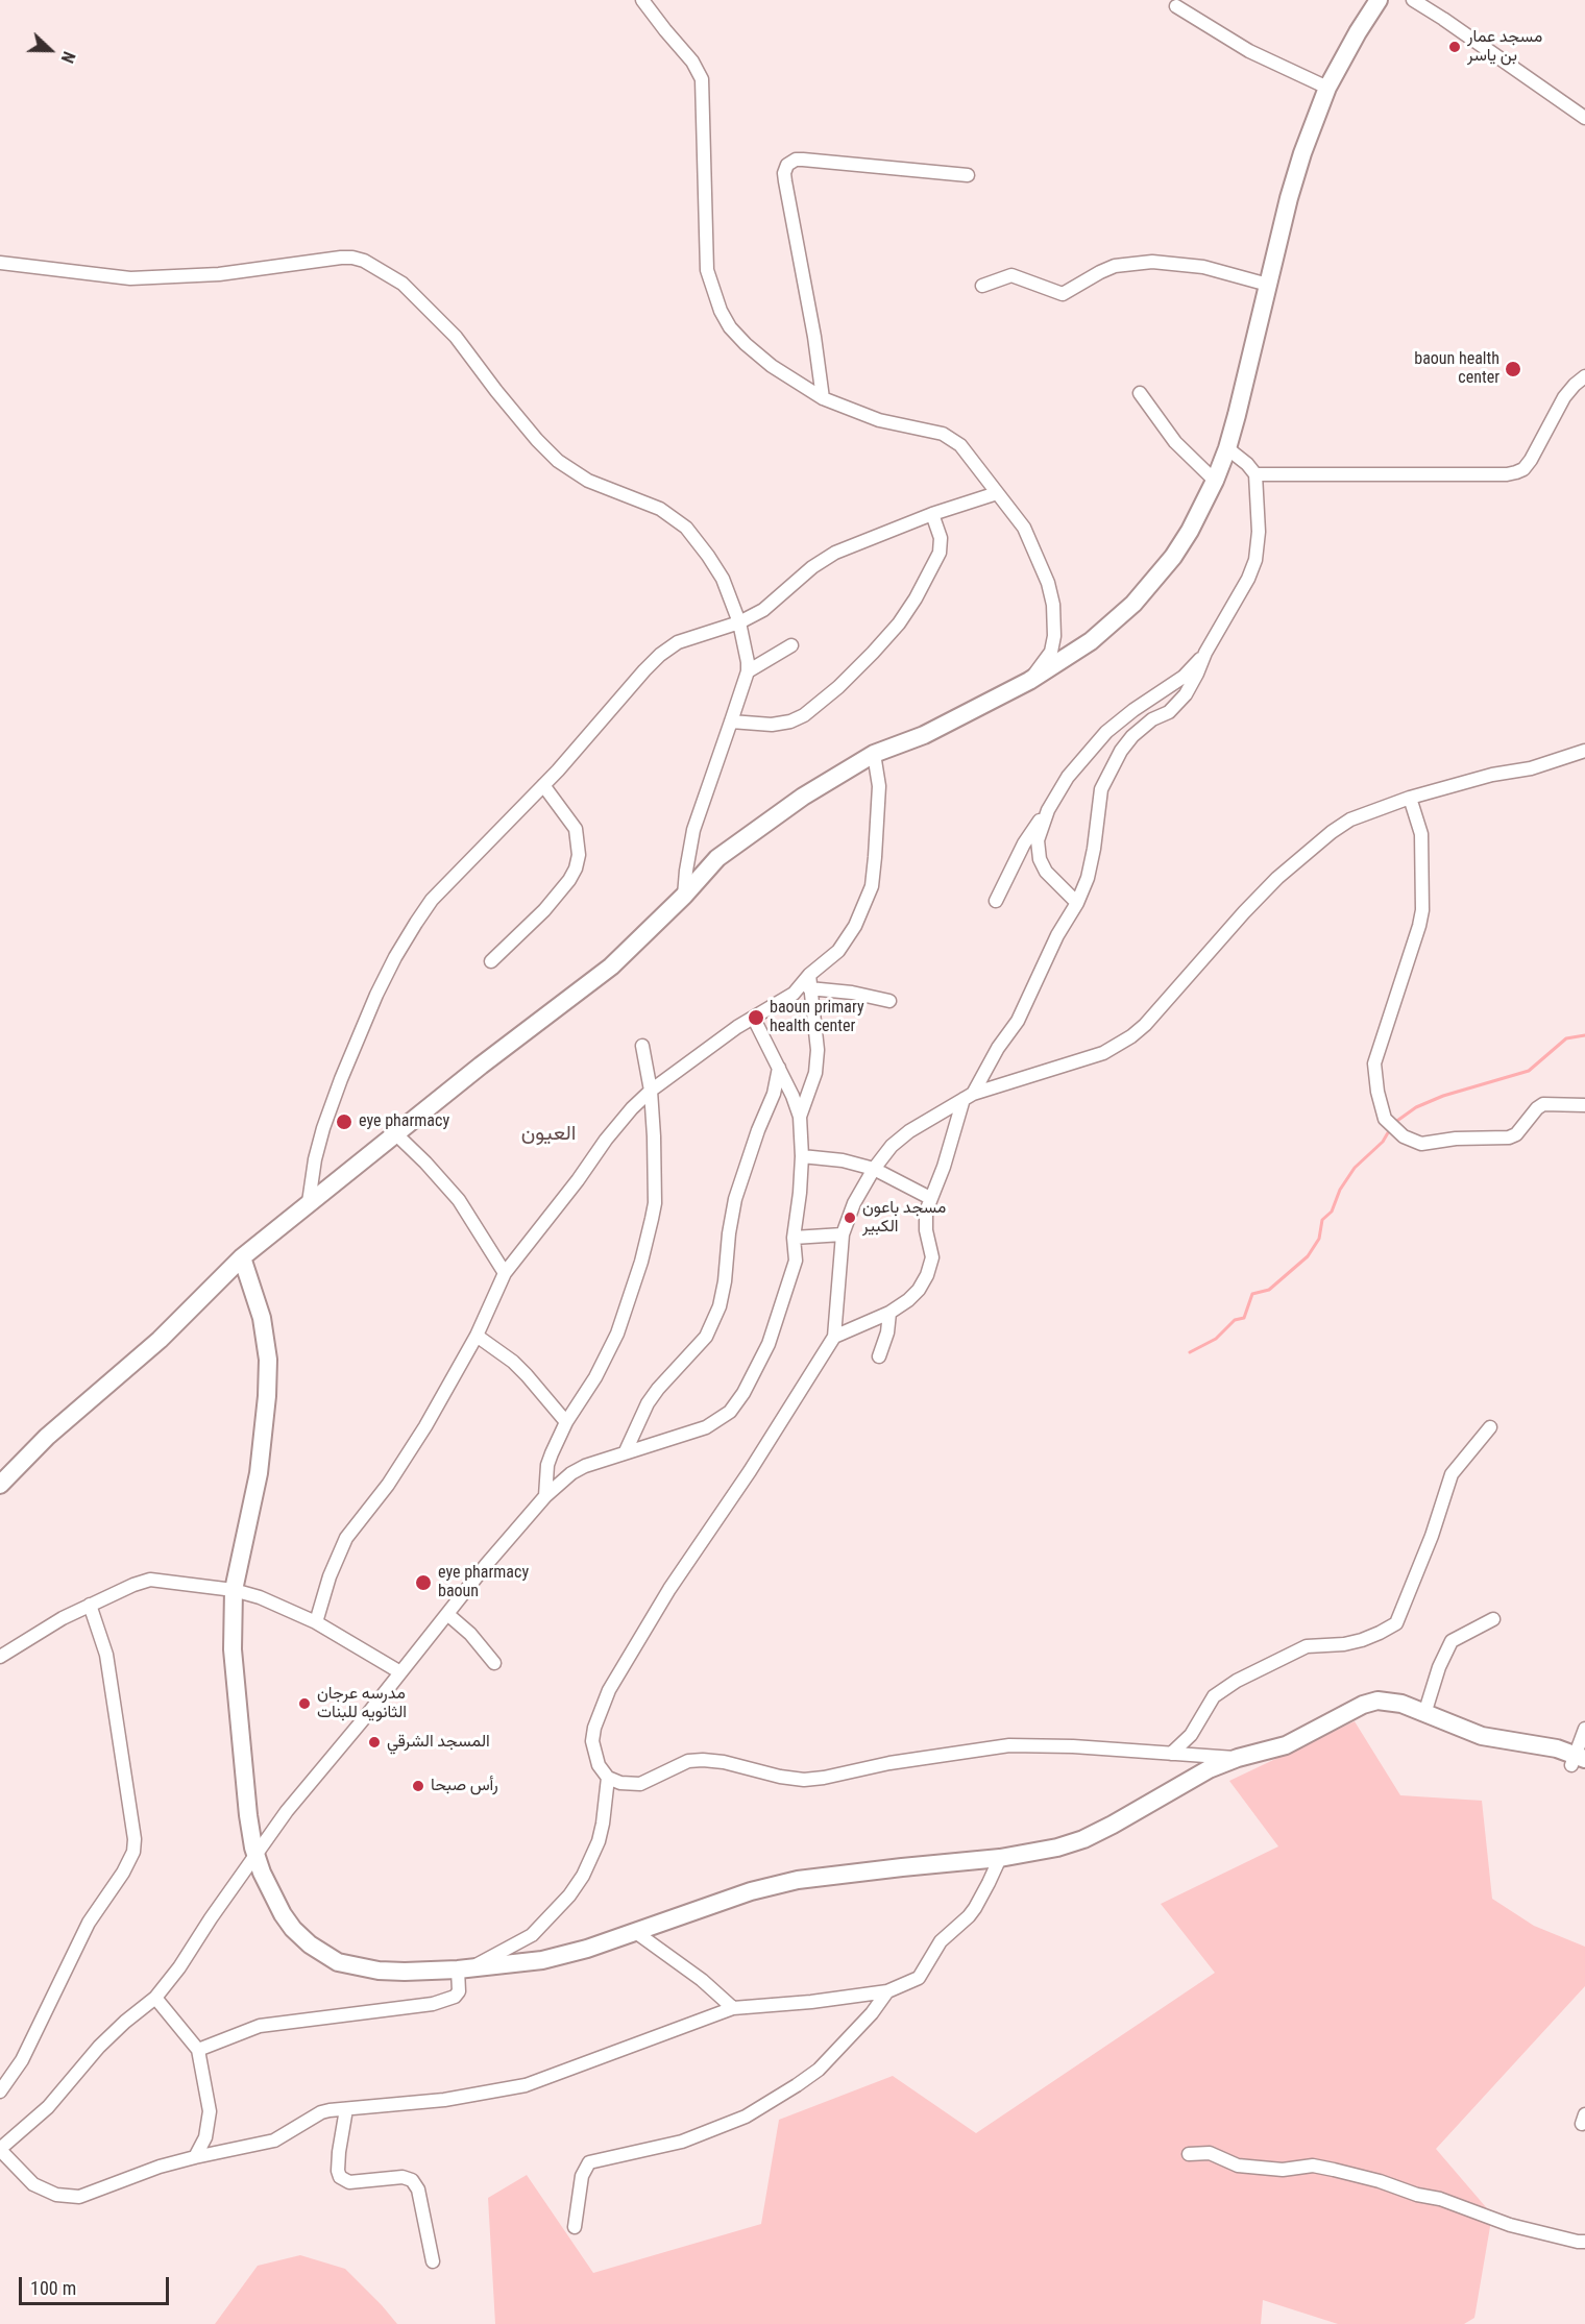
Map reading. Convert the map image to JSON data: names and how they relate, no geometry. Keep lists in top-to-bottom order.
{
  "districts": ["العيون"],
  "places": [
    "مسجد عمار بن ياسر",
    "baoun health center",
    "baoun primary health center",
    "eye pharmacy",
    "مسجد باعون الكبير",
    "eye pharmacy baoun",
    "مدرسه عرجان الثانويه للبنات",
    "المسجد الشرقي",
    "رأس صبحا"
  ],
  "scale_bar": "100 m",
  "north": "right"
}
